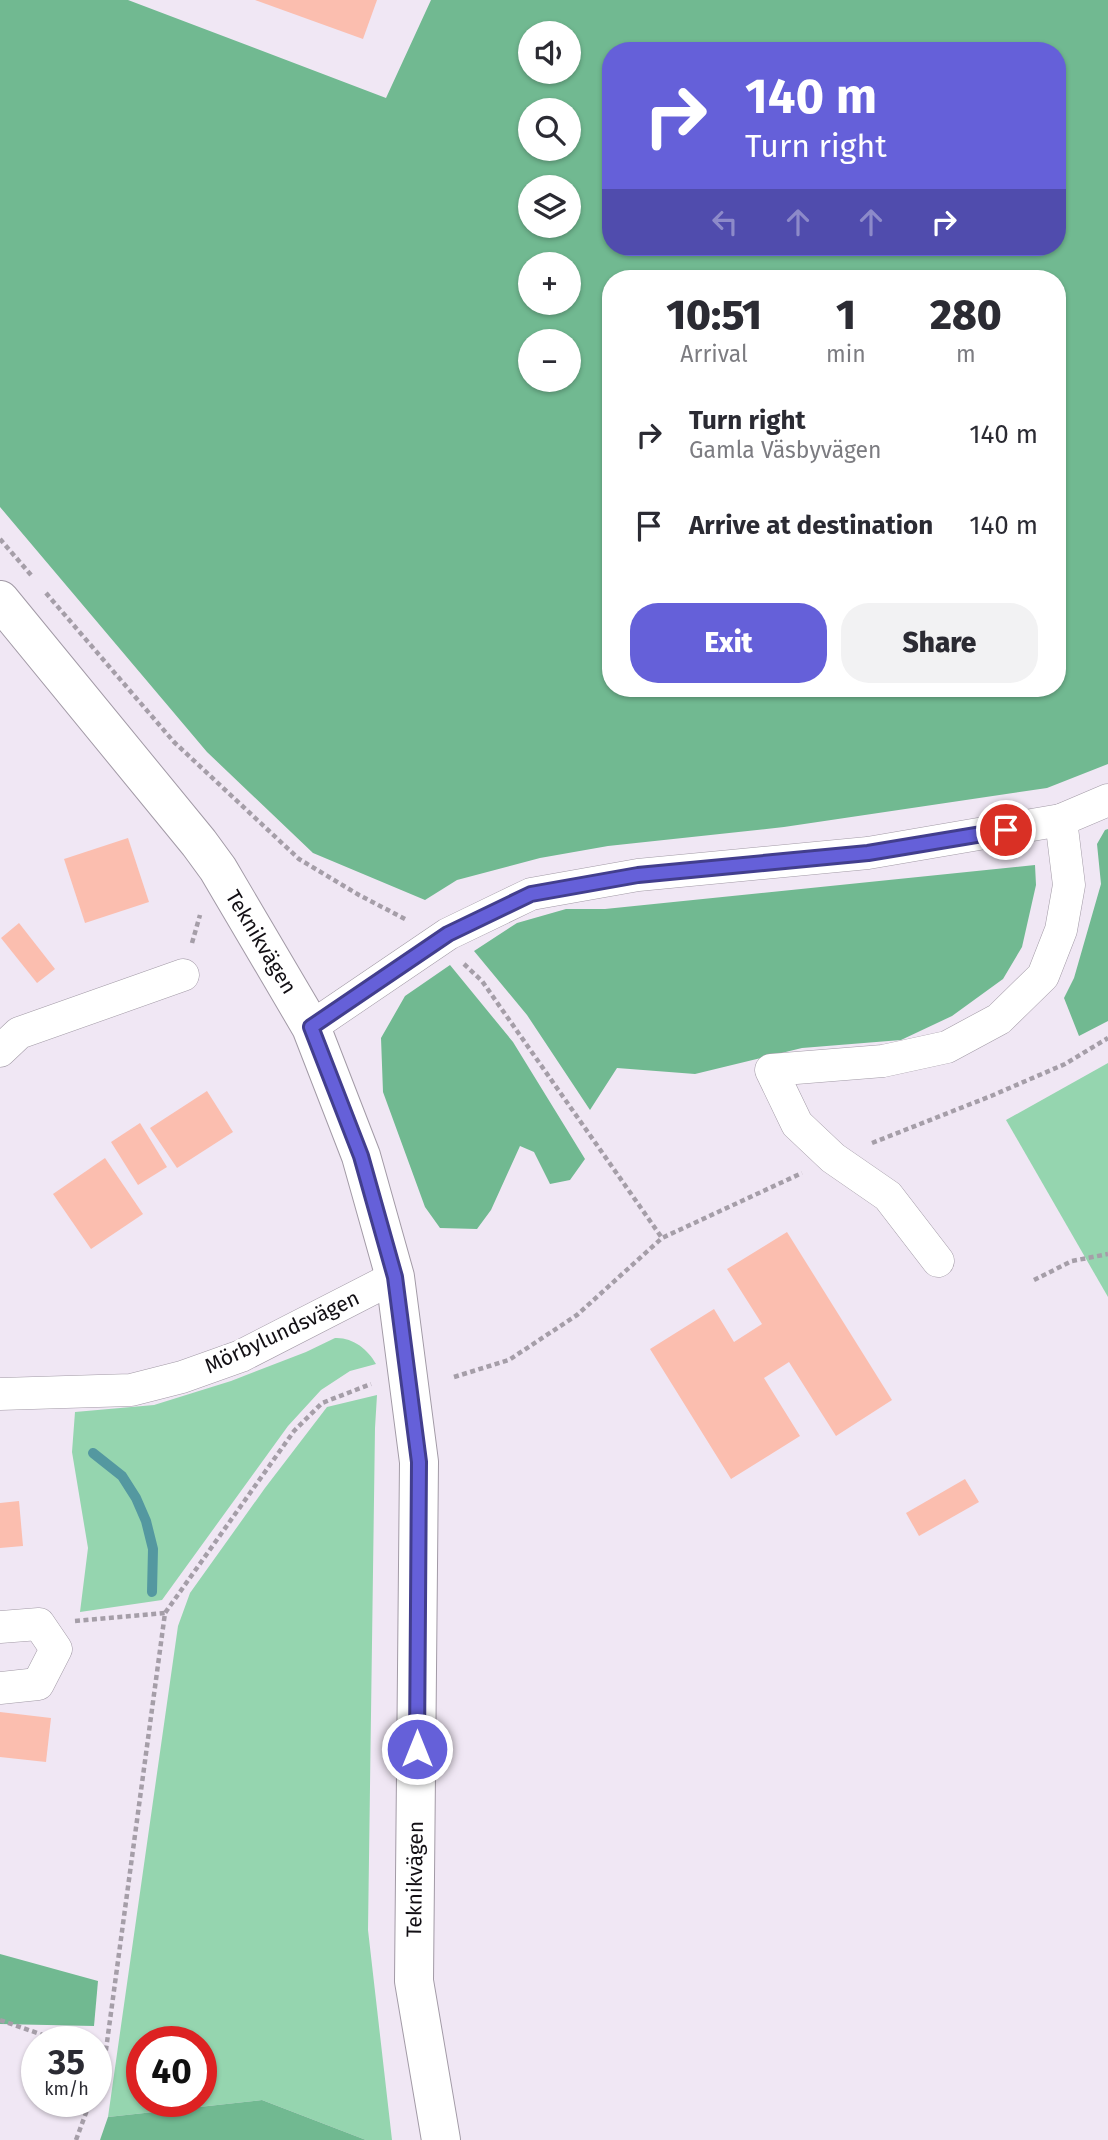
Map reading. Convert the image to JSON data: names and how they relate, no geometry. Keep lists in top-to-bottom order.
{
  "streets": {
    "street": ["Teknikvägen", "Mörbylundsvägen"]
  },
  "crossings": [
    ["Teknikvägen", "Mörbylundsvägen"]
  ],
  "page": {
    "map_buttons": ["+", "−"],
    "turn": ["140 m", "Turn right"],
    "eta": [
      "10:51",
      "Arrival",
      "1",
      "min",
      "280",
      "m"
    ],
    "list": [
      {
        "name": "Turn right",
        "note": "Gamla Väsbyvägen",
        "value": "140 m"
      },
      {
        "name": "Arrive at destination",
        "value": "140 m"
      }
    ],
    "buttons": ["Exit", "Share"],
    "speed": "35 km/h",
    "limit": "40"
  }
}
